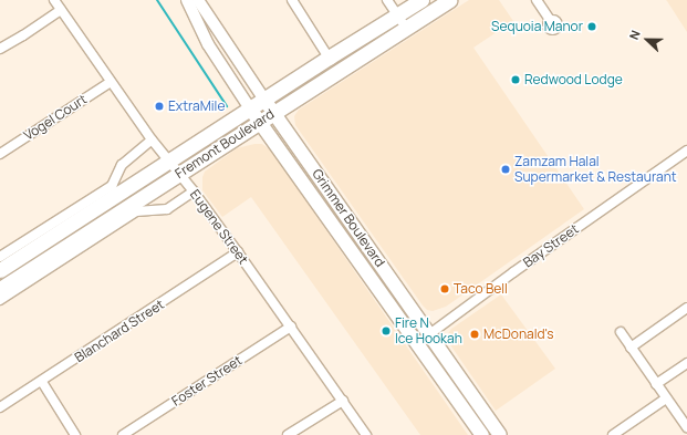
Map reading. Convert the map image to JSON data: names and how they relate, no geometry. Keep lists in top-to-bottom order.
{
  "streets": {
    "main road": ["Fremont Boulevard", "Grimmer Boulevard"],
    "street": [
      "Vogel Court",
      "Eugene Street",
      "Bay Street",
      "Blanchard Street",
      "Foster Street"
    ]
  },
  "crossings": [
    ["Vogel Court", "Eugene Street"],
    ["Fremont Boulevard", "Grimmer Boulevard"],
    ["Fremont Boulevard", "Eugene Street"],
    ["Grimmer Boulevard", "Bay Street"],
    ["Eugene Street", "Blanchard Street"],
    ["Eugene Street", "Foster Street"]
  ],
  "places": [
    "Sequoia Manor",
    "Redwood Lodge",
    "ExtraMile",
    "Zamzam Halal Supermarket & Restaurant",
    "Taco Bell",
    "Fire N Ice Hookah",
    "McDonald's"
  ],
  "north": "left"
}
